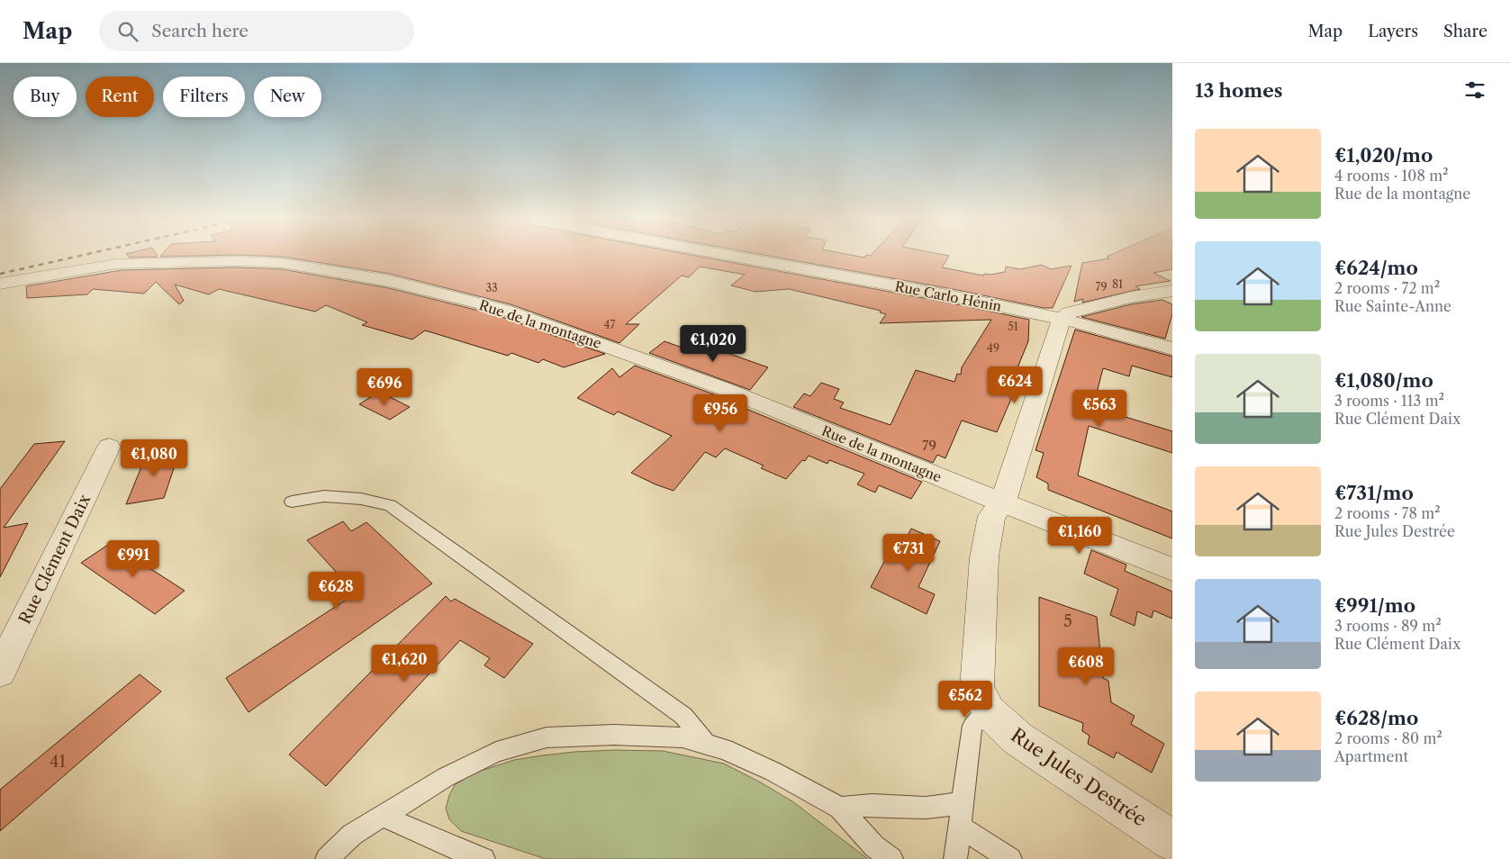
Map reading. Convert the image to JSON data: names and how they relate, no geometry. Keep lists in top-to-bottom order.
{
  "streets": {
    "street": [
      "Rue Carlo Hénin",
      "Rue de la montagne",
      "Rue Clément Daix",
      "Rue Jules Destrée"
    ]
  },
  "crossings": [
    ["Rue Carlo Hénin", "Rue Jules Destrée"],
    ["Rue de la montagne", "Rue Jules Destrée"]
  ],
  "house_numbers": [
    "81",
    "79",
    "33",
    "47",
    "51",
    "49",
    "79",
    "5",
    "41"
  ],
  "page": {
    "header": "Map",
    "search": "Search here",
    "nav": ["Map", "Layers", "Share"],
    "heading": "13 homes",
    "chip": [
      "Buy",
      "Rent",
      "Filters",
      "New"
    ],
    "list": [
      {
        "name": "€1,020/mo",
        "note": "4 rooms · 108 m² · Rue de la montagne"
      },
      {
        "name": "€624/mo",
        "note": "2 rooms · 72 m² · Rue Sainte-Anne"
      },
      {
        "name": "€1,080/mo",
        "note": "3 rooms · 113 m² · Rue Clément Daix"
      },
      {
        "name": "€731/mo",
        "note": "2 rooms · 78 m² · Rue Jules Destrée"
      },
      {
        "name": "€991/mo",
        "note": "3 rooms · 89 m² · Rue Clément Daix"
      },
      {
        "name": "€628/mo",
        "note": "2 rooms · 80 m² · Apartment"
      }
    ],
    "price": [
      "€1,020",
      "€624",
      "€696",
      "€563",
      "€956",
      "€1,080",
      "€1,160",
      "€731",
      "€991",
      "€628",
      "€1,620",
      "€608",
      "€562"
    ]
  }
}
